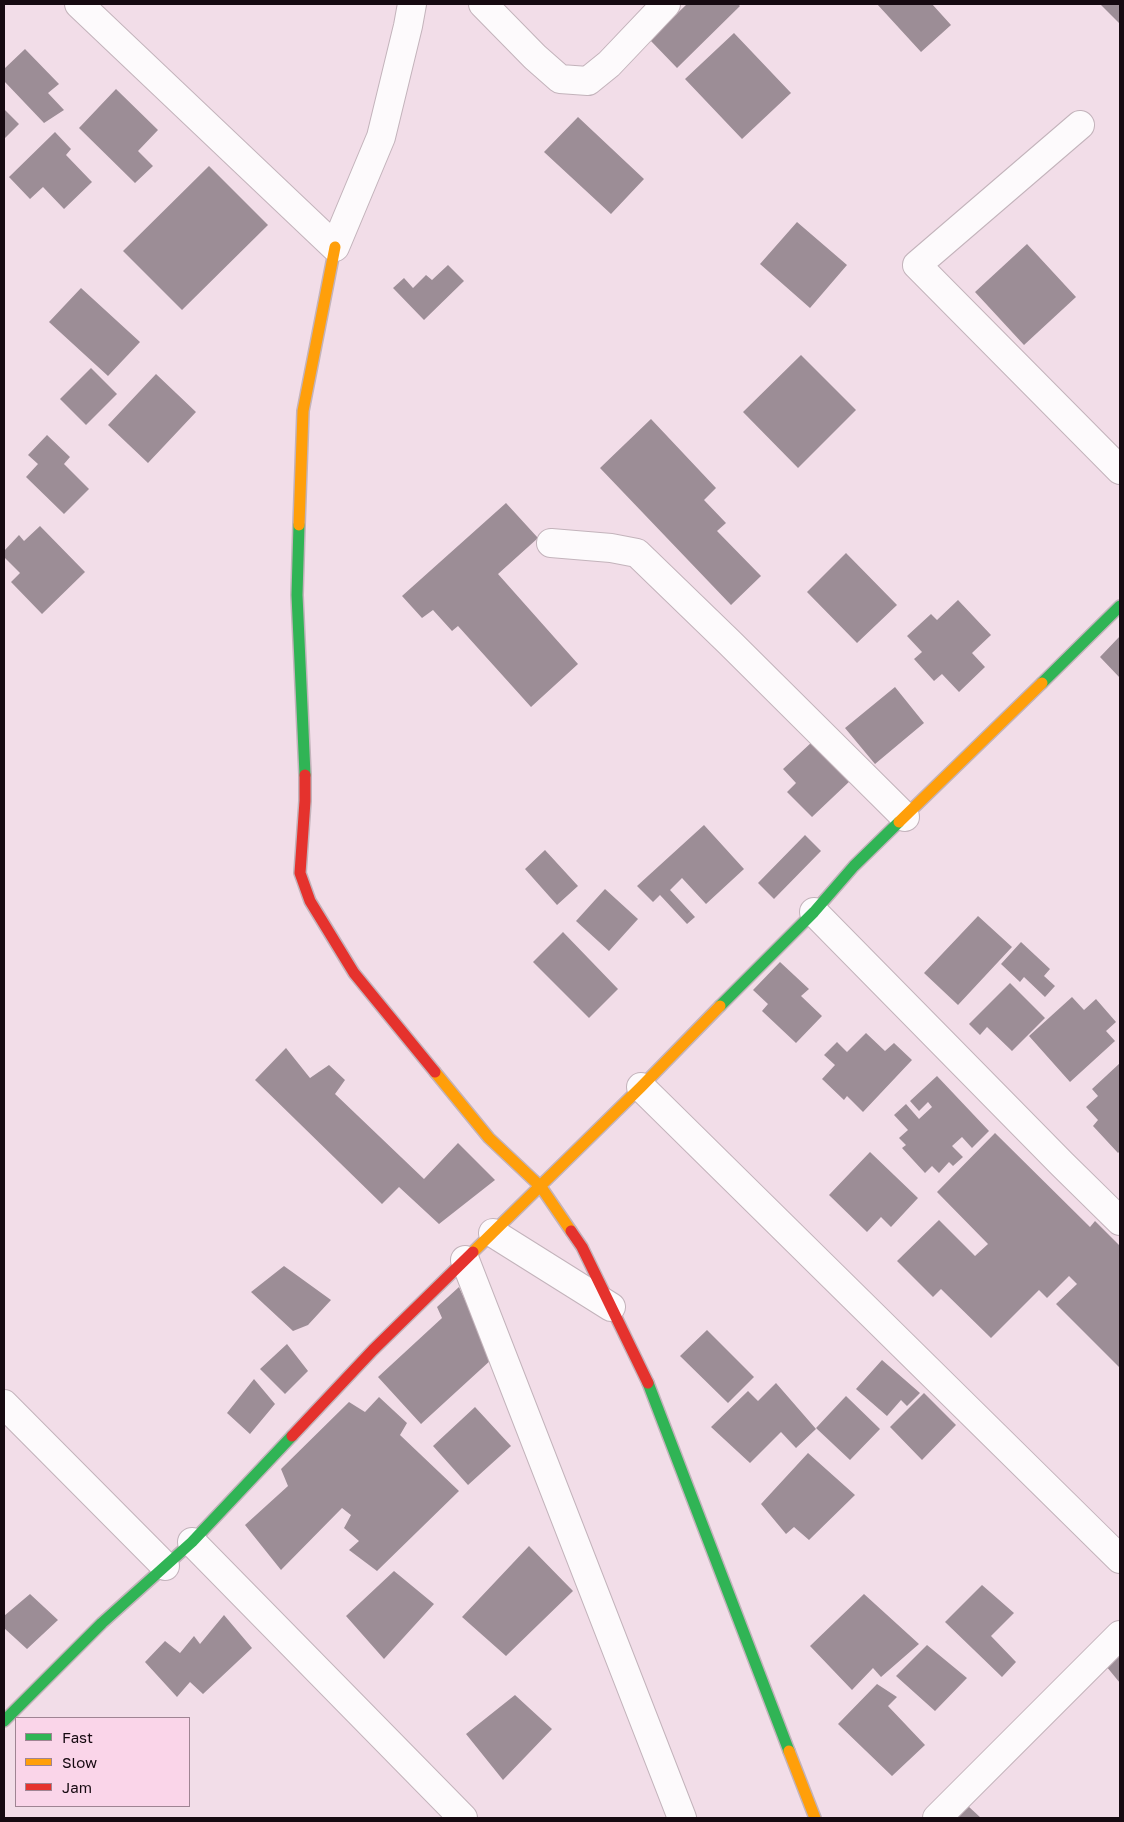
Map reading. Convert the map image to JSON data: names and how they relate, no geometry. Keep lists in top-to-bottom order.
{
  "legend": ["Fast", "Slow", "Jam"]
}
